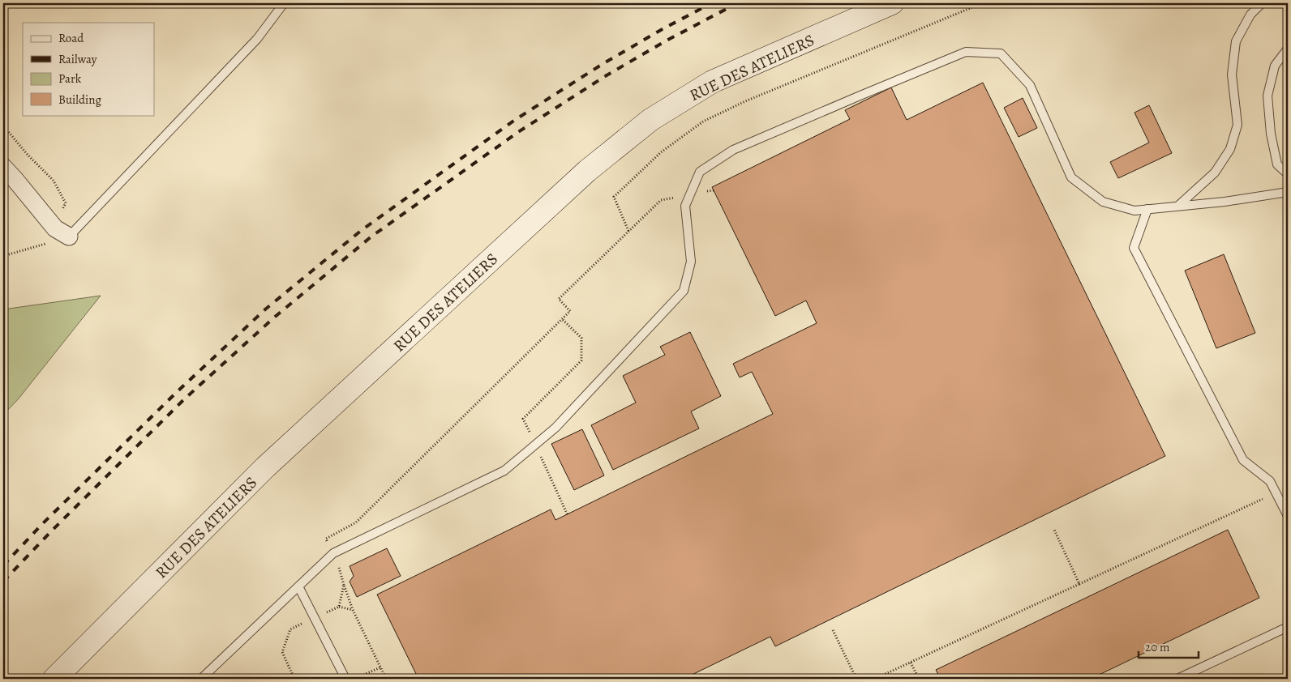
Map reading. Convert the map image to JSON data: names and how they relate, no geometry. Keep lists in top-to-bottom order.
{
  "streets": {
    "street": ["RUE DES ATELIERS"]
  },
  "legend": [
    "Road",
    "Railway",
    "Park",
    "Building"
  ],
  "scale_bar": "20 m"
}
